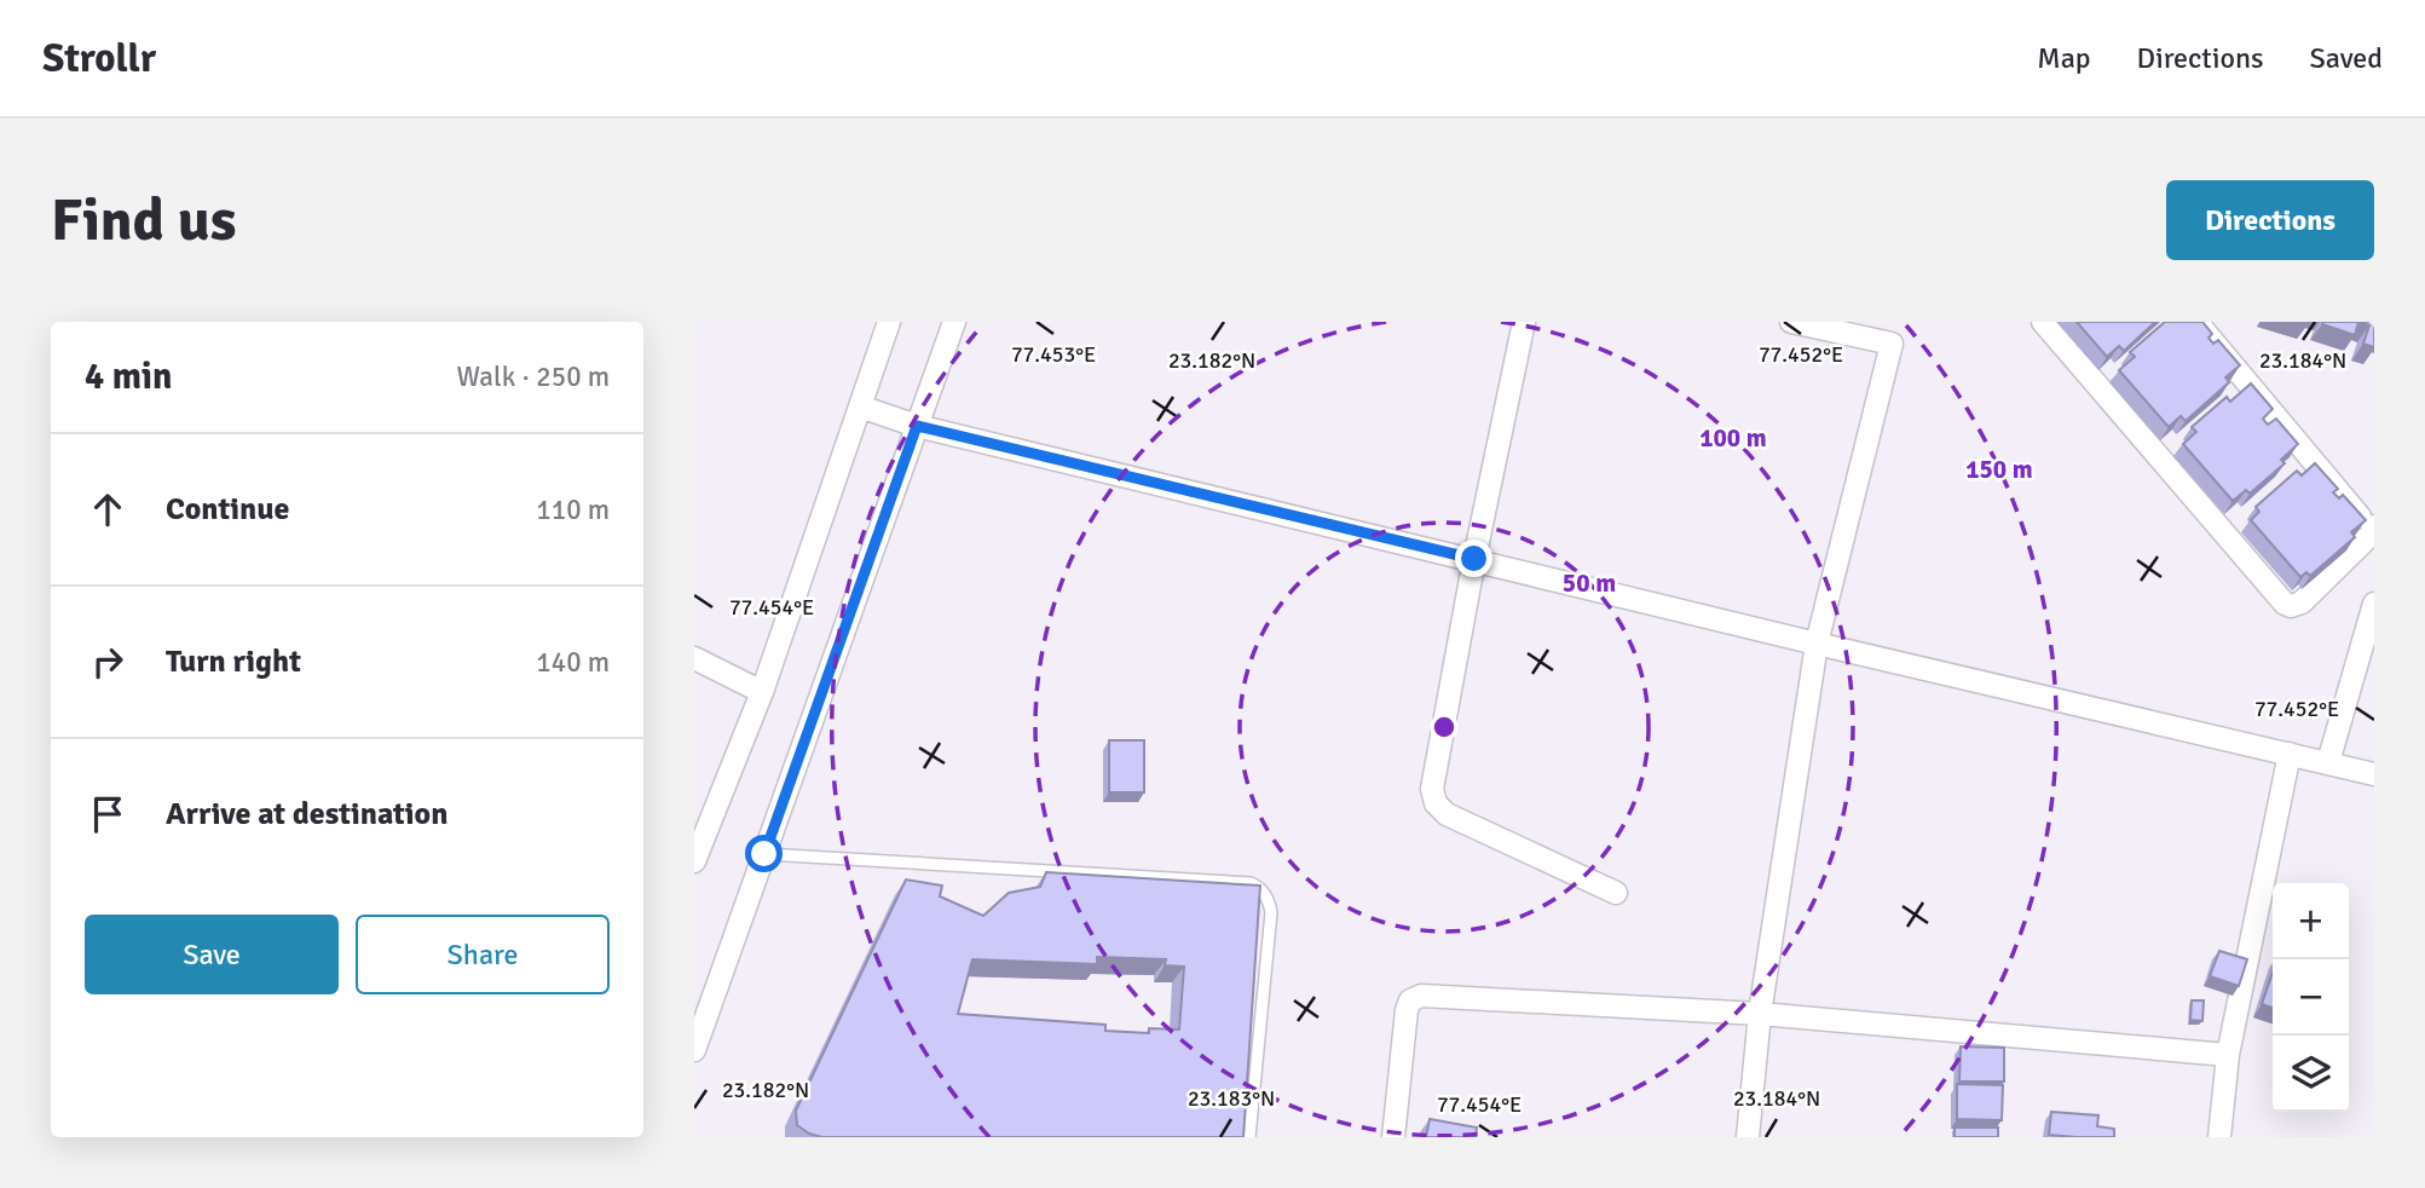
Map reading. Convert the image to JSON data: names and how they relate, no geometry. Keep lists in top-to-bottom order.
{
  "page": {
    "header": "Strollr",
    "nav": ["Map", "Directions", "Saved"],
    "buttons": [
      "Directions",
      ["Save", "Share"]
    ],
    "title": "Find us",
    "heading": ["4 min", "Walk · 250 m"],
    "list": [
      ["Continue", "110 m"],
      ["Turn right", "140 m"],
      "Arrive at destination"
    ],
    "map_buttons": ["+", "−"]
  },
  "coordinates": [
    "77.453°E",
    "77.452°E",
    "23.182°N",
    "23.184°N",
    "77.454°E",
    "23.183°N"
  ],
  "rings": ["100 m", "150 m", "50 m"]
}
